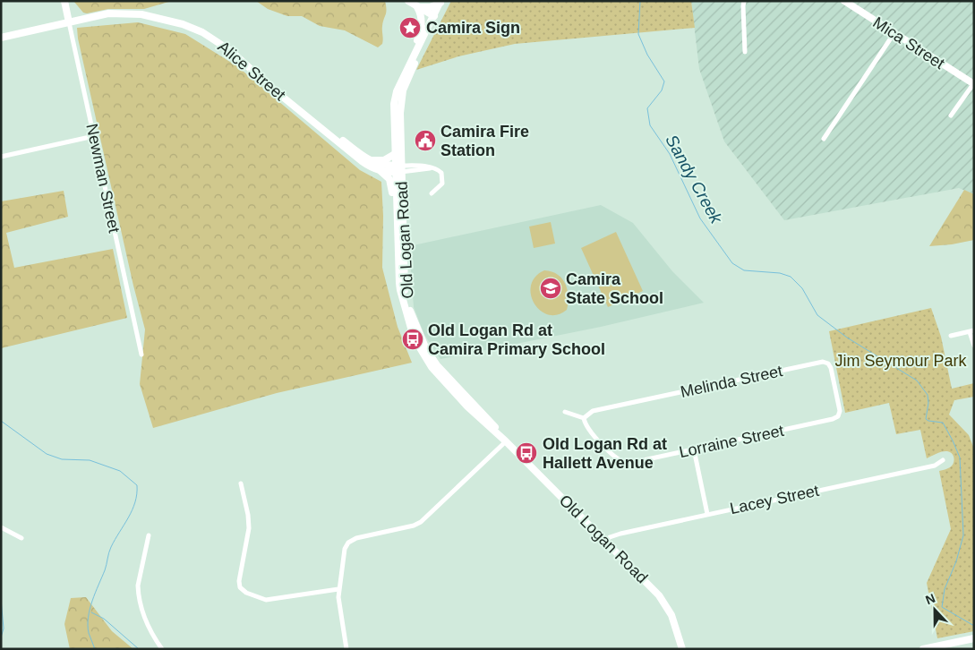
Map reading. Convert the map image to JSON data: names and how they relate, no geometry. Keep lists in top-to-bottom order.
{
  "streets": {
    "main road": [
      "Mica Street",
      "Alice Street",
      "Newman Street",
      "Old Logan Road"
    ],
    "street": ["Melinda Street", "Lorraine Street", "Lacey Street"]
  },
  "crossings": [
    ["Alice Street", "Newman Street"],
    ["Alice Street", "Old Logan Road"],
    ["Old Logan Road", "Lacey Street"],
    ["Melinda Street", "Lorraine Street"]
  ],
  "water": ["Sandy Creek"],
  "parks": ["Jim Seymour Park"],
  "places": {
    "place": ["Camira Sign"],
    "public building": ["Camira Fire Station"],
    "school or university": ["Camira State School"],
    "bus stop": ["Old Logan Rd at Camira Primary School", "Old Logan Rd at Hallett Avenue"]
  },
  "north": "top"
}
